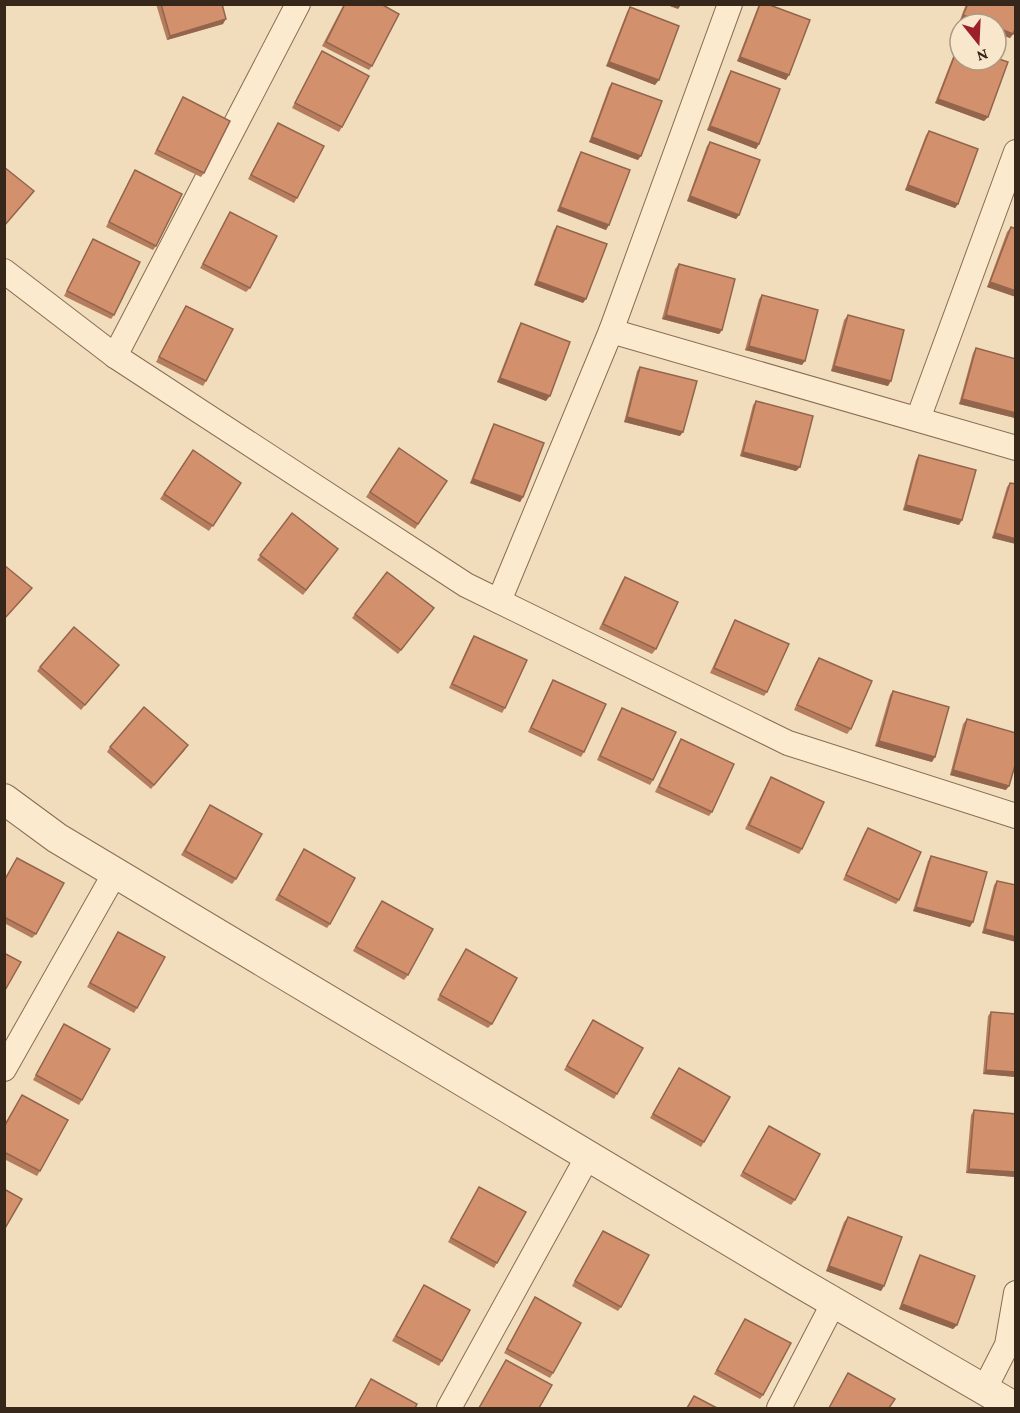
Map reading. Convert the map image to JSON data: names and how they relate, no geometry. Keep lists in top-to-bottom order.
{
  "north": "bottom"
}
